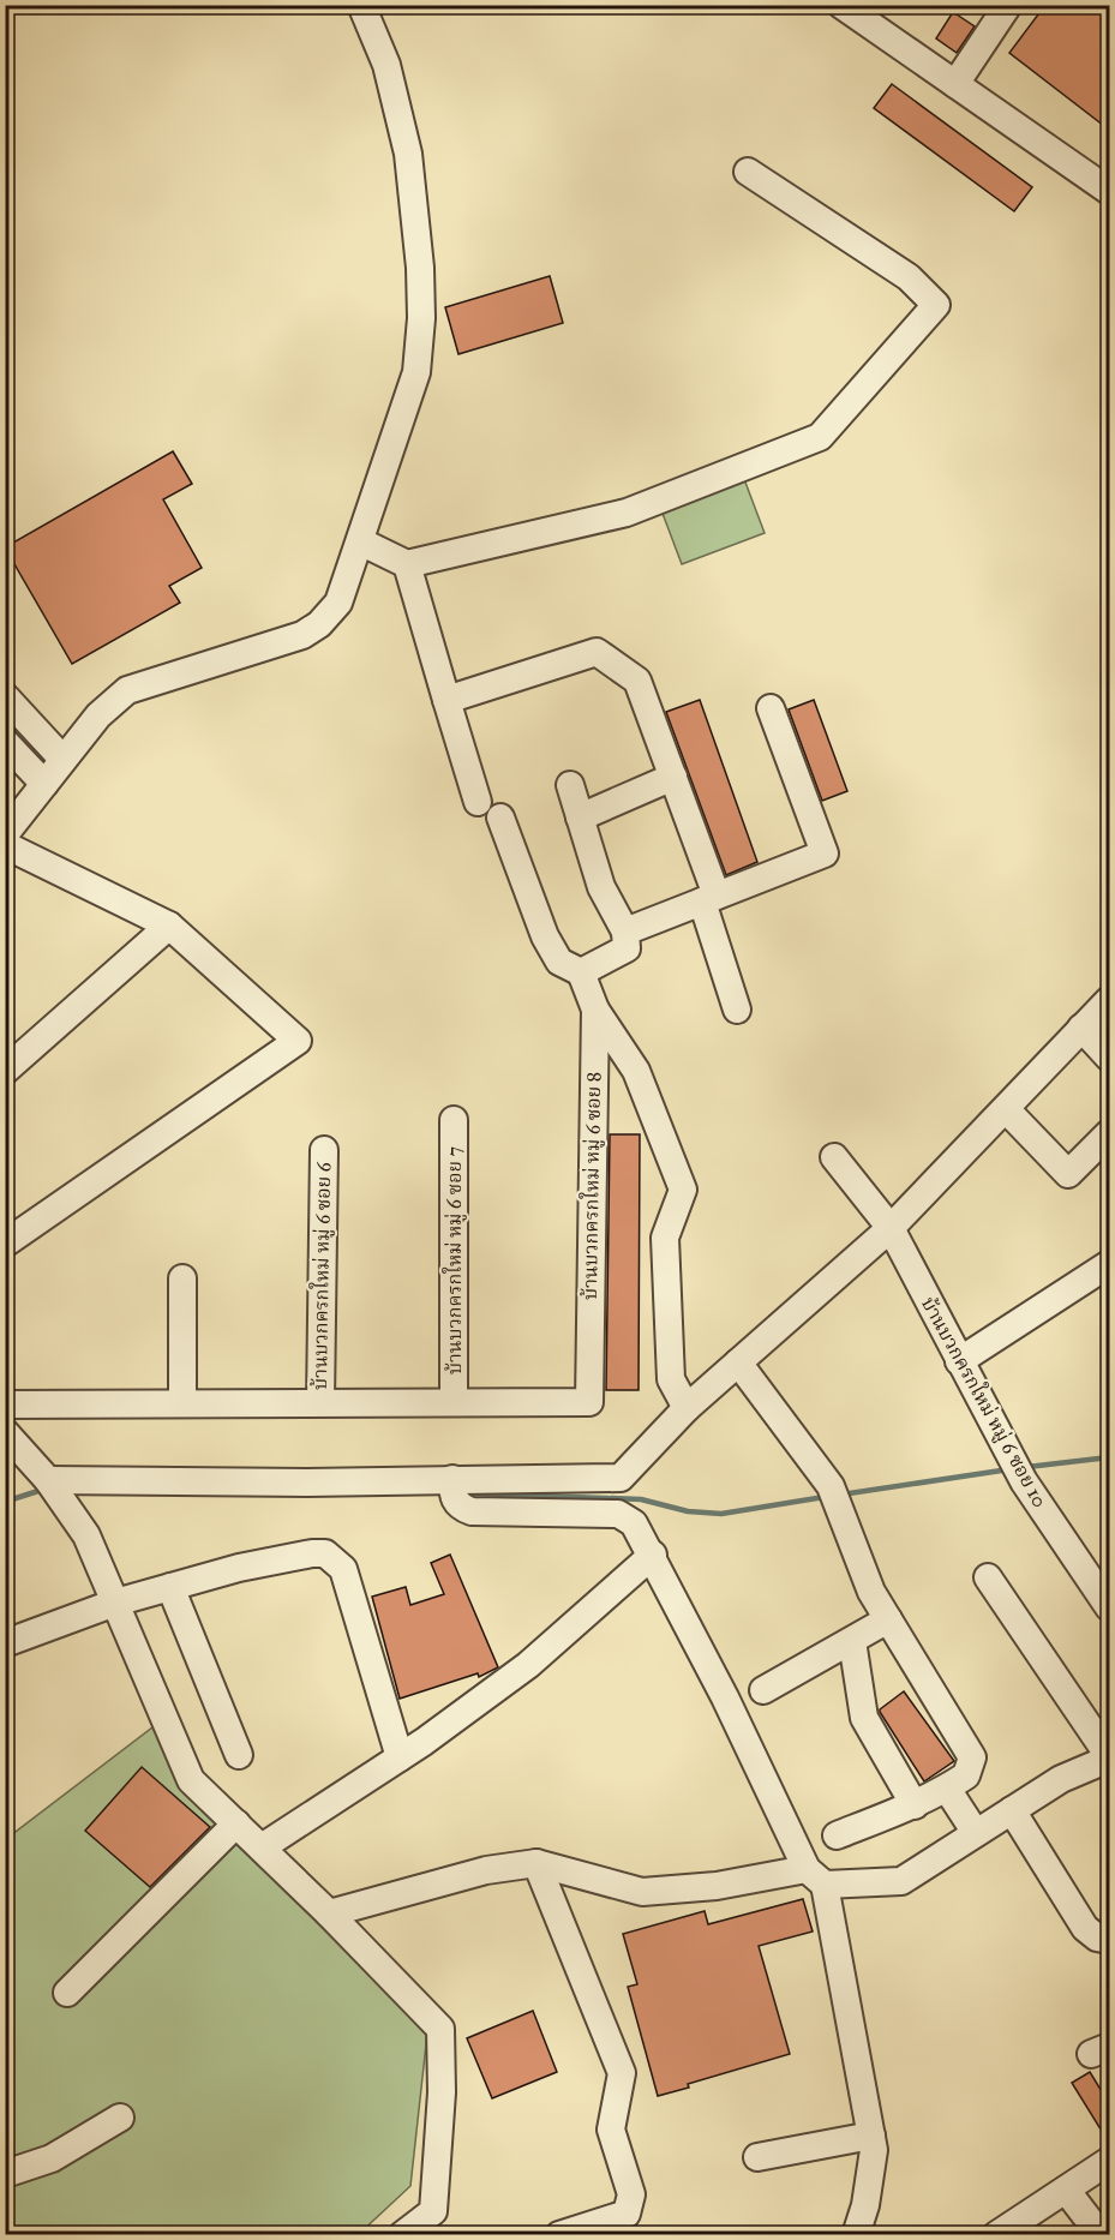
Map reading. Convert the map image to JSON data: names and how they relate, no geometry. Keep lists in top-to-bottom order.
{
  "streets": {
    "street": [
      "บ้านบวกครกใหม่ หมู่ 6 ซอย 8",
      "บ้านบวกครกใหม่ หมู่ 6 ซอย 7",
      "บ้านบวกครกใหม่ หมู่ 6 ซอย 6",
      "บ้านบวกครกใหม่ หมู่ 6 ซอย 10"
    ]
  },
  "crossings": [
    ["บ้านบวกครกใหม่ หมู่ 6 ซอย 8", "บ้านบวกครกใหม่ หมู่ 6 ซอย 7"]
  ]
}
